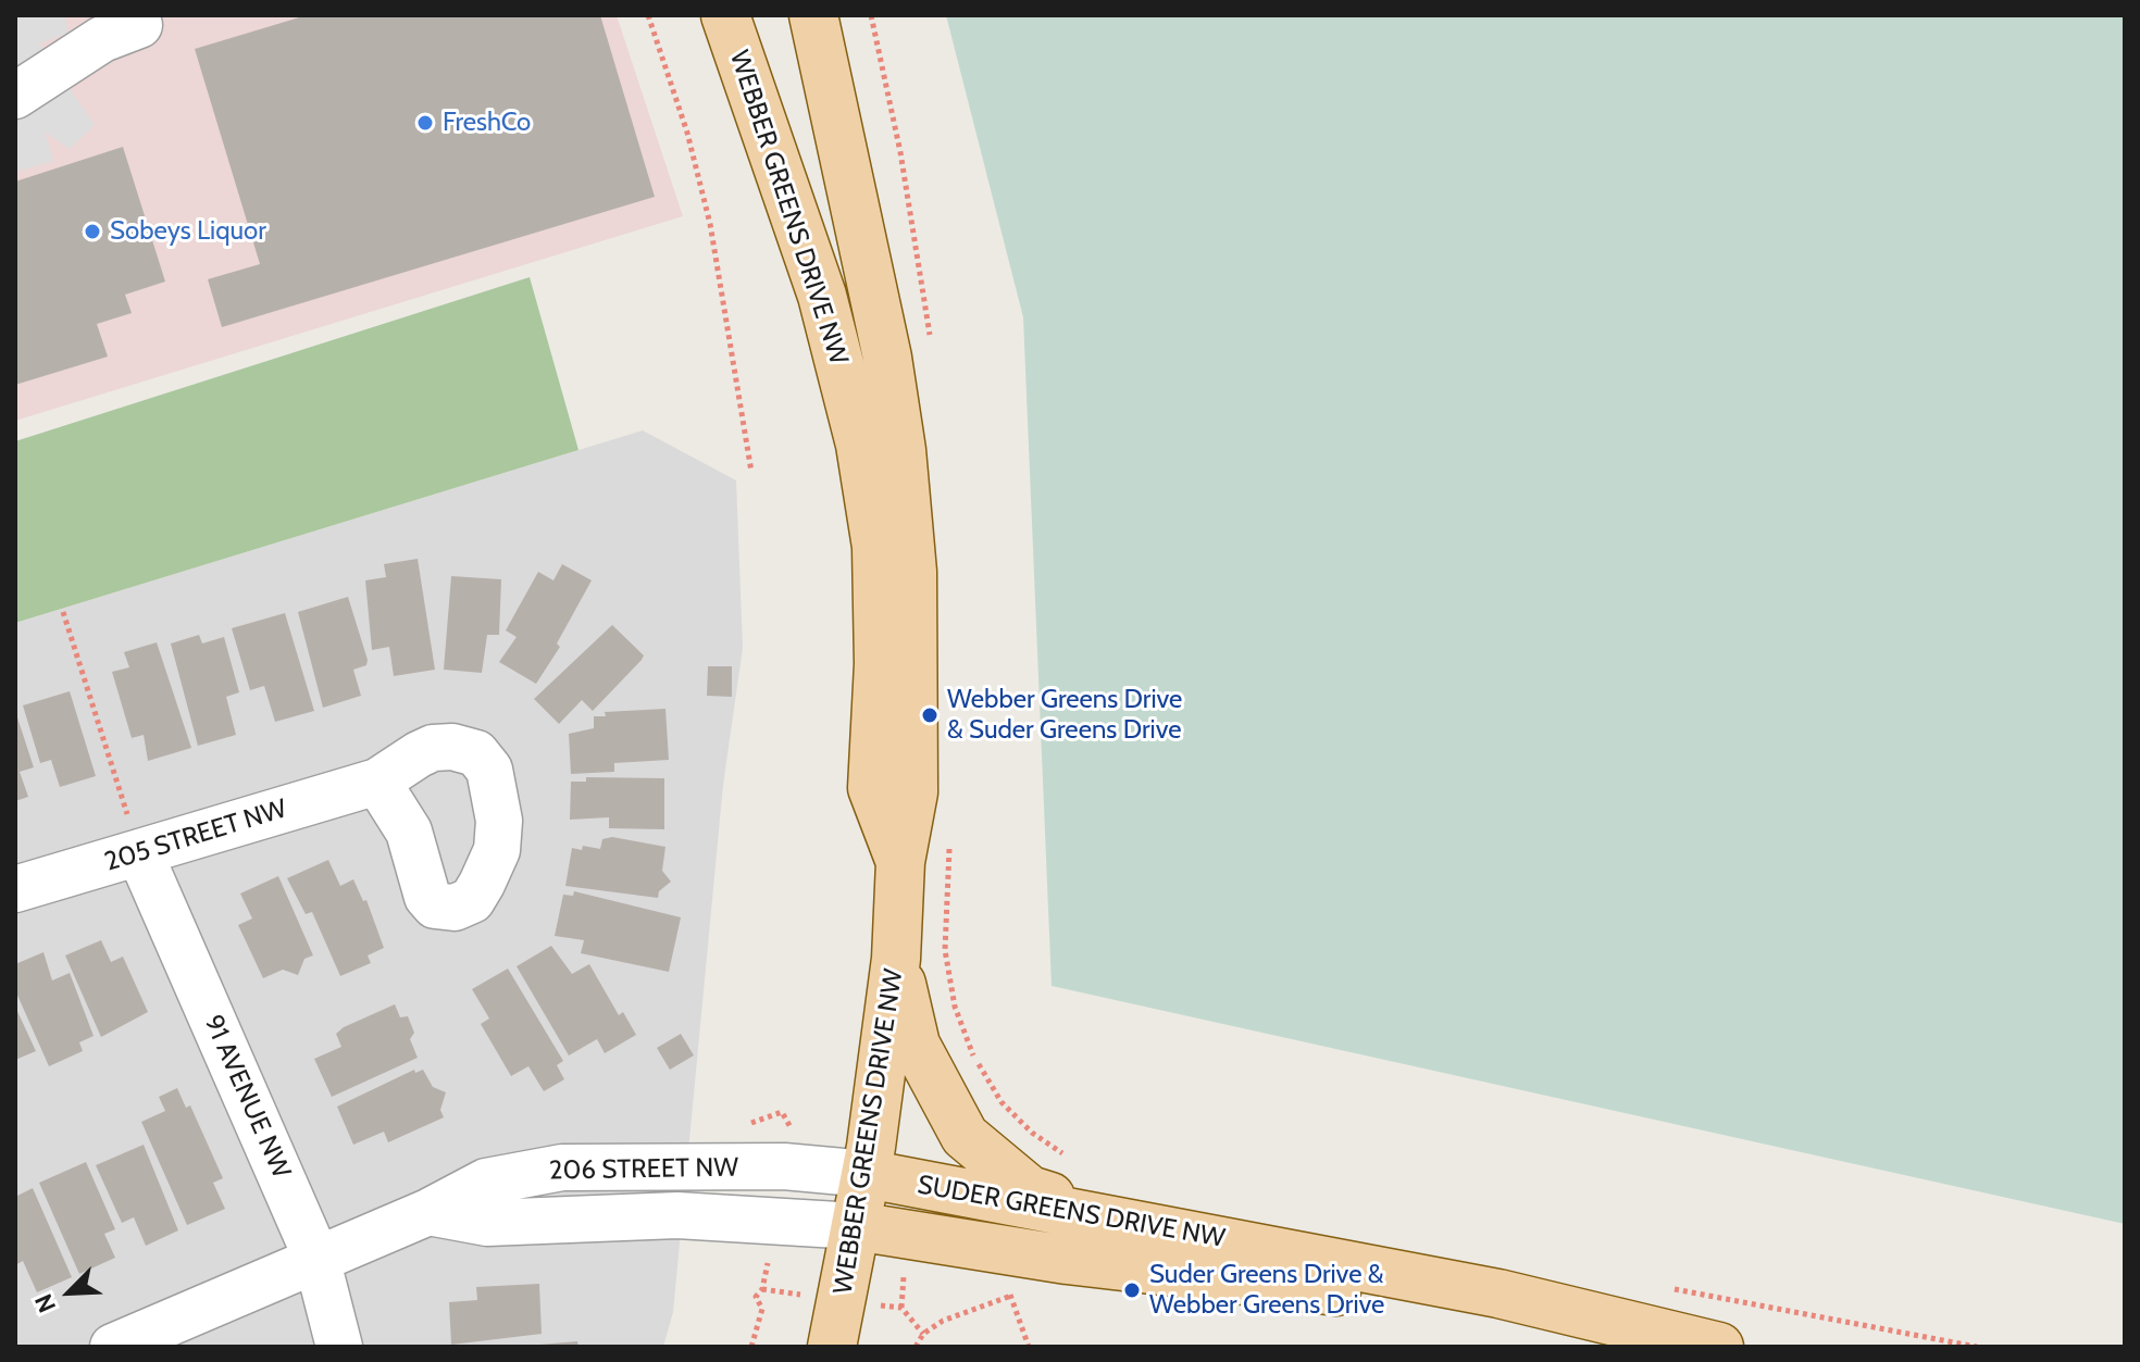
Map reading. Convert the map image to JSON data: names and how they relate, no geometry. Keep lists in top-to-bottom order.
{
  "streets": {
    "main road": ["WEBBER GREENS DRIVE NW", "SUDER GREENS DRIVE NW"],
    "street": ["205 STREET NW", "91 AVENUE NW", "206 STREET NW"]
  },
  "crossings": [
    ["WEBBER GREENS DRIVE NW", "206 STREET NW"],
    ["WEBBER GREENS DRIVE NW", "SUDER GREENS DRIVE NW"],
    ["205 STREET NW", "91 AVENUE NW"],
    ["91 AVENUE NW", "206 STREET NW"],
    ["206 STREET NW", "SUDER GREENS DRIVE NW"]
  ],
  "places": [
    "FreshCo",
    "Sobeys Liquor",
    "Webber Greens Drive & Suder Greens Drive",
    "Suder Greens Drive & Webber Greens Drive"
  ],
  "north": "bottom left"
}
